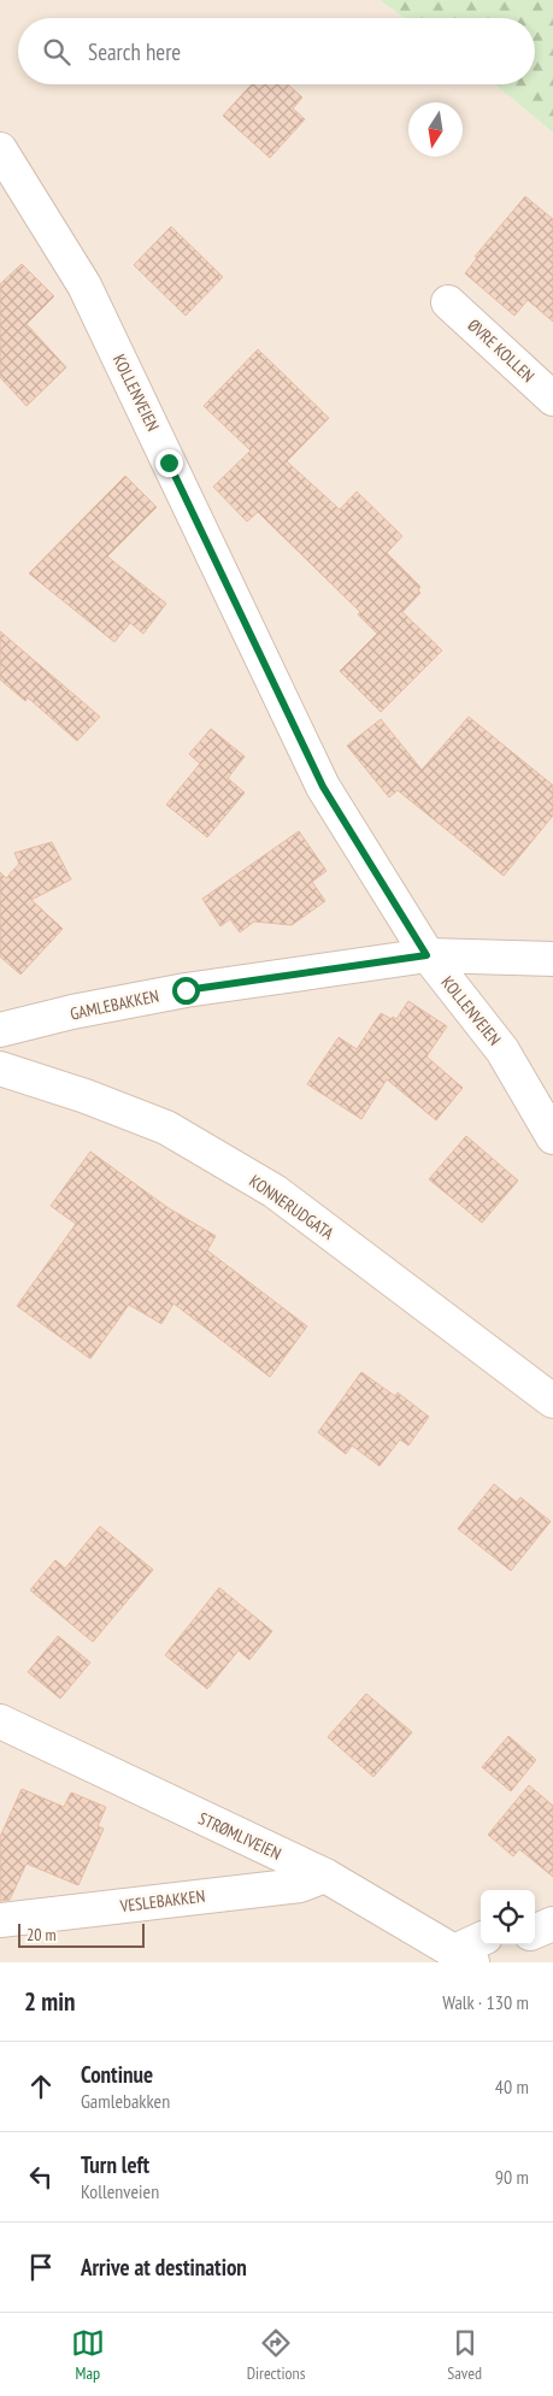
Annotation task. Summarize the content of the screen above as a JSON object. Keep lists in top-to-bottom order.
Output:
{
  "streets": {
    "street": [
      "ØVRE KOLLEN",
      "KOLLENVEIEN",
      "GAMLEBAKKEN",
      "KONNERUDGATA",
      "STRØMLIVEIEN",
      "VESLEBAKKEN"
    ]
  },
  "crossings": [
    ["KOLLENVEIEN", "GAMLEBAKKEN"],
    ["STRØMLIVEIEN", "VESLEBAKKEN"]
  ],
  "scale_bar": "20 m",
  "north": "bottom",
  "page": {
    "search": "Search here",
    "scale": "20 m",
    "heading": ["2 min", "Walk · 130 m"],
    "list": [
      ["Continue", "Gamlebakken", "40 m"],
      ["Turn left", "Kollenveien", "90 m"],
      "Arrive at destination"
    ],
    "nav": ["Map", "Directions", "Saved"]
  }
}
